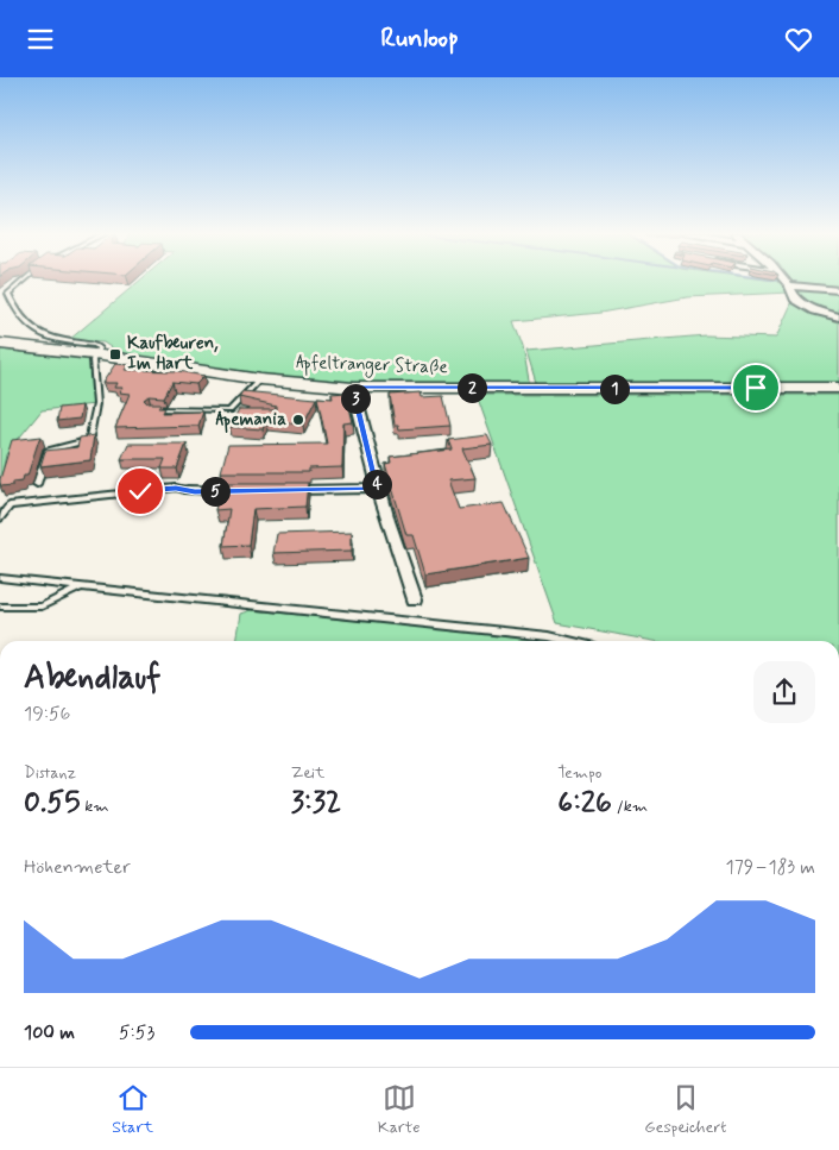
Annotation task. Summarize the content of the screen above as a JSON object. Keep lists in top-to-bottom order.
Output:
{
  "streets": {
    "street": ["Apfeltranger Straße"]
  },
  "places": {
    "transit": ["Kaufbeuren, Im Hart"],
    "other": ["Apemania"]
  },
  "page": {
    "header": "Runloop",
    "pins": [
      "2",
      "1",
      "3",
      "4",
      "5"
    ],
    "heading": ["Abendlauf", "19:56"],
    "stats": [
      ["Distanz", "0.55 km"],
      ["Zeit", "3:32"],
      ["Tempo", "6:26 /km"]
    ],
    "chart": ["Höhenmeter", "179–183 m"],
    "list": [
      {
        "name": "100 m",
        "note": "5:53"
      }
    ],
    "tabs": ["Start", "Karte", "Gespeichert"]
  }
}
